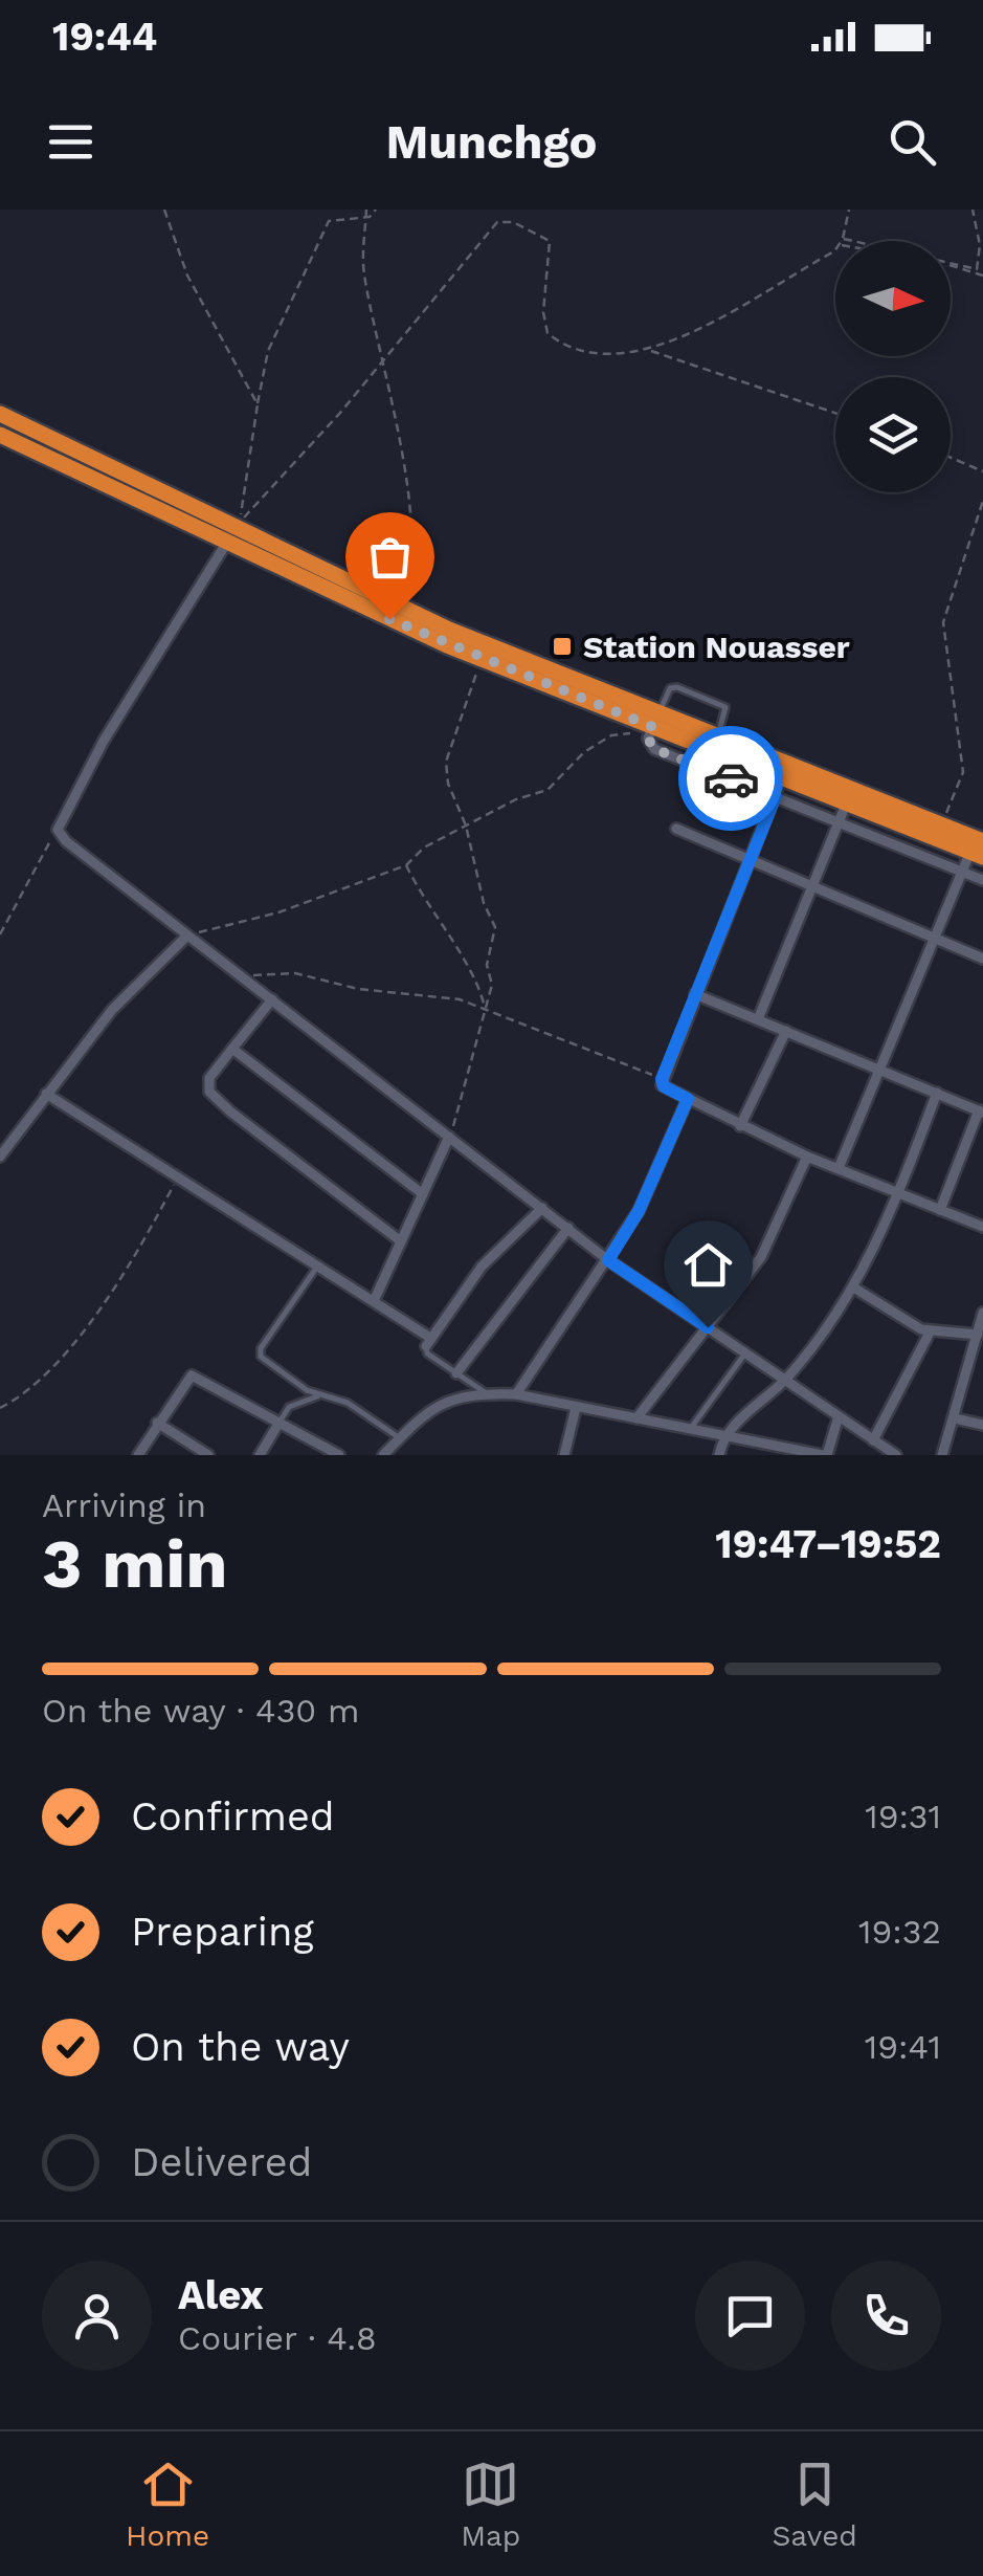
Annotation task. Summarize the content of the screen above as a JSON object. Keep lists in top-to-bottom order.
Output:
{
  "places": {
    "transit": ["Station Nouasser"]
  },
  "north": "right",
  "page": {
    "status": "19:44",
    "header": "Munchgo",
    "heading": ["3 min", "Arriving in", "19:47–19:52"],
    "panel": ["Alex", "Courier · 4.8"],
    "bar": "On the way · 430 m",
    "list": [
      ["Confirmed", "19:31"],
      ["Preparing", "19:32"],
      ["On the way", "19:41"],
      "Delivered"
    ],
    "tabs": ["Home", "Map", "Saved"]
  }
}
